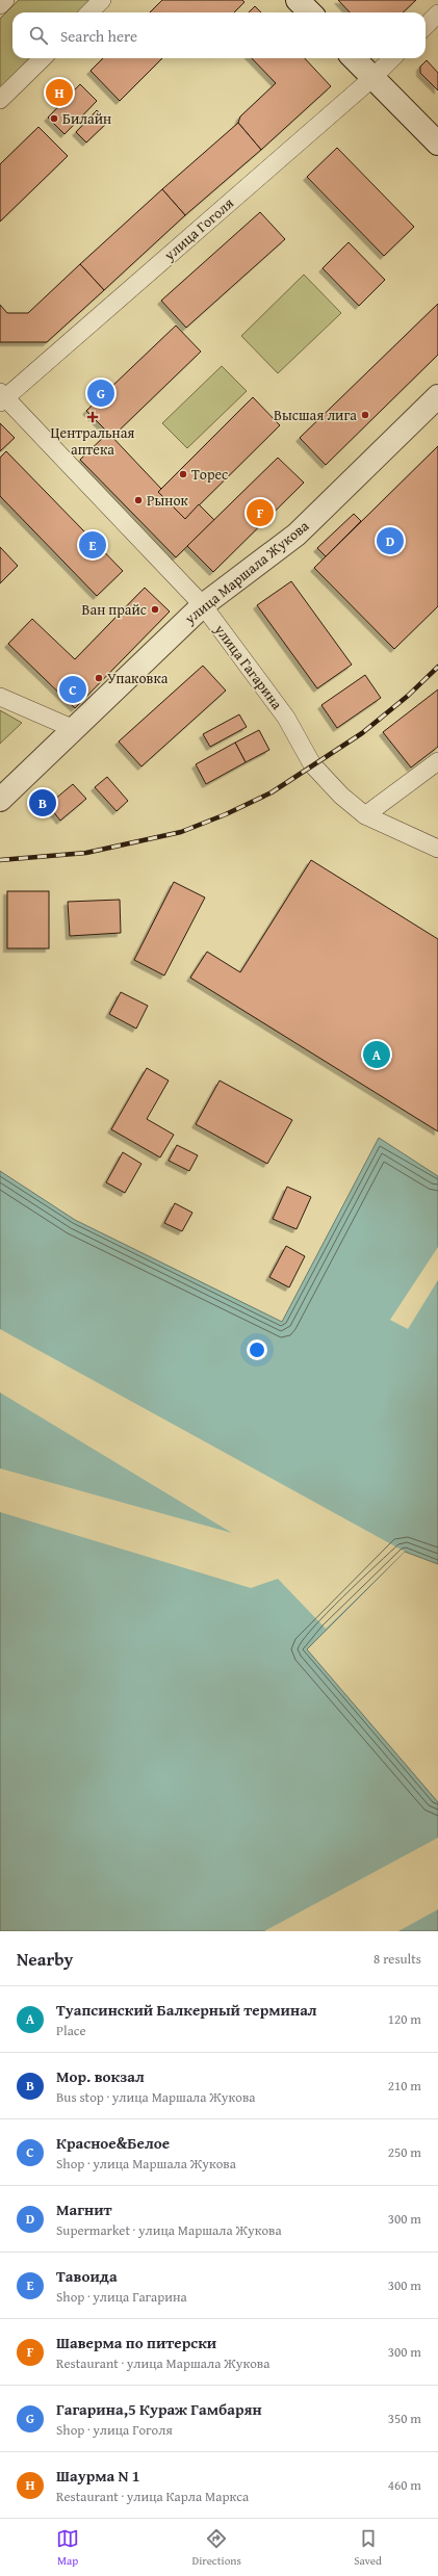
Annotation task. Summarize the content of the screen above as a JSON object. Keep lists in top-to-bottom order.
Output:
{
  "streets": {
    "street": ["улица Гоголя", "улица Маршала Жукова", "улица Гагарина"]
  },
  "crossings": [
    ["улица Гоголя", "улица Гагарина"],
    ["улица Маршала Жукова", "улица Гагарина"]
  ],
  "places": {
    "other": [
      "Билайн",
      "Высшая лига",
      "Торес",
      "Рынок",
      "Ван прайс",
      "Упаковка"
    ],
    "health": ["Центральная аптека"]
  },
  "page": {
    "search": "Search here",
    "pins": [
      "H",
      "G",
      "F",
      "D",
      "E",
      "C",
      "B",
      "A"
    ],
    "heading": ["Nearby", "8 results"],
    "list": [
      {
        "mark": "A",
        "name": "Туапсинский Балкерный терминал",
        "note": "Place",
        "value": "120 m"
      },
      {
        "mark": "B",
        "name": "Мор. вокзал",
        "note": "Bus stop · улица Маршала Жукова",
        "value": "210 m"
      },
      {
        "mark": "C",
        "name": "Красное&Белое",
        "note": "Shop · улица Маршала Жукова",
        "value": "250 m"
      },
      {
        "mark": "D",
        "name": "Магнит",
        "note": "Supermarket · улица Маршала Жукова",
        "value": "300 m"
      },
      {
        "mark": "E",
        "name": "Тавоида",
        "note": "Shop · улица Гагарина",
        "value": "300 m"
      },
      {
        "mark": "F",
        "name": "Шаверма по питерски",
        "note": "Restaurant · улица Маршала Жукова",
        "value": "300 m"
      },
      {
        "mark": "G",
        "name": "Гагарина,5 Кураж Гамбарян",
        "note": "Shop · улица Гоголя",
        "value": "350 m"
      },
      {
        "mark": "H",
        "name": "Шаурма N 1",
        "note": "Restaurant · улица Карла Маркса",
        "value": "460 m"
      }
    ],
    "nav": ["Map", "Directions", "Saved"]
  }
}
